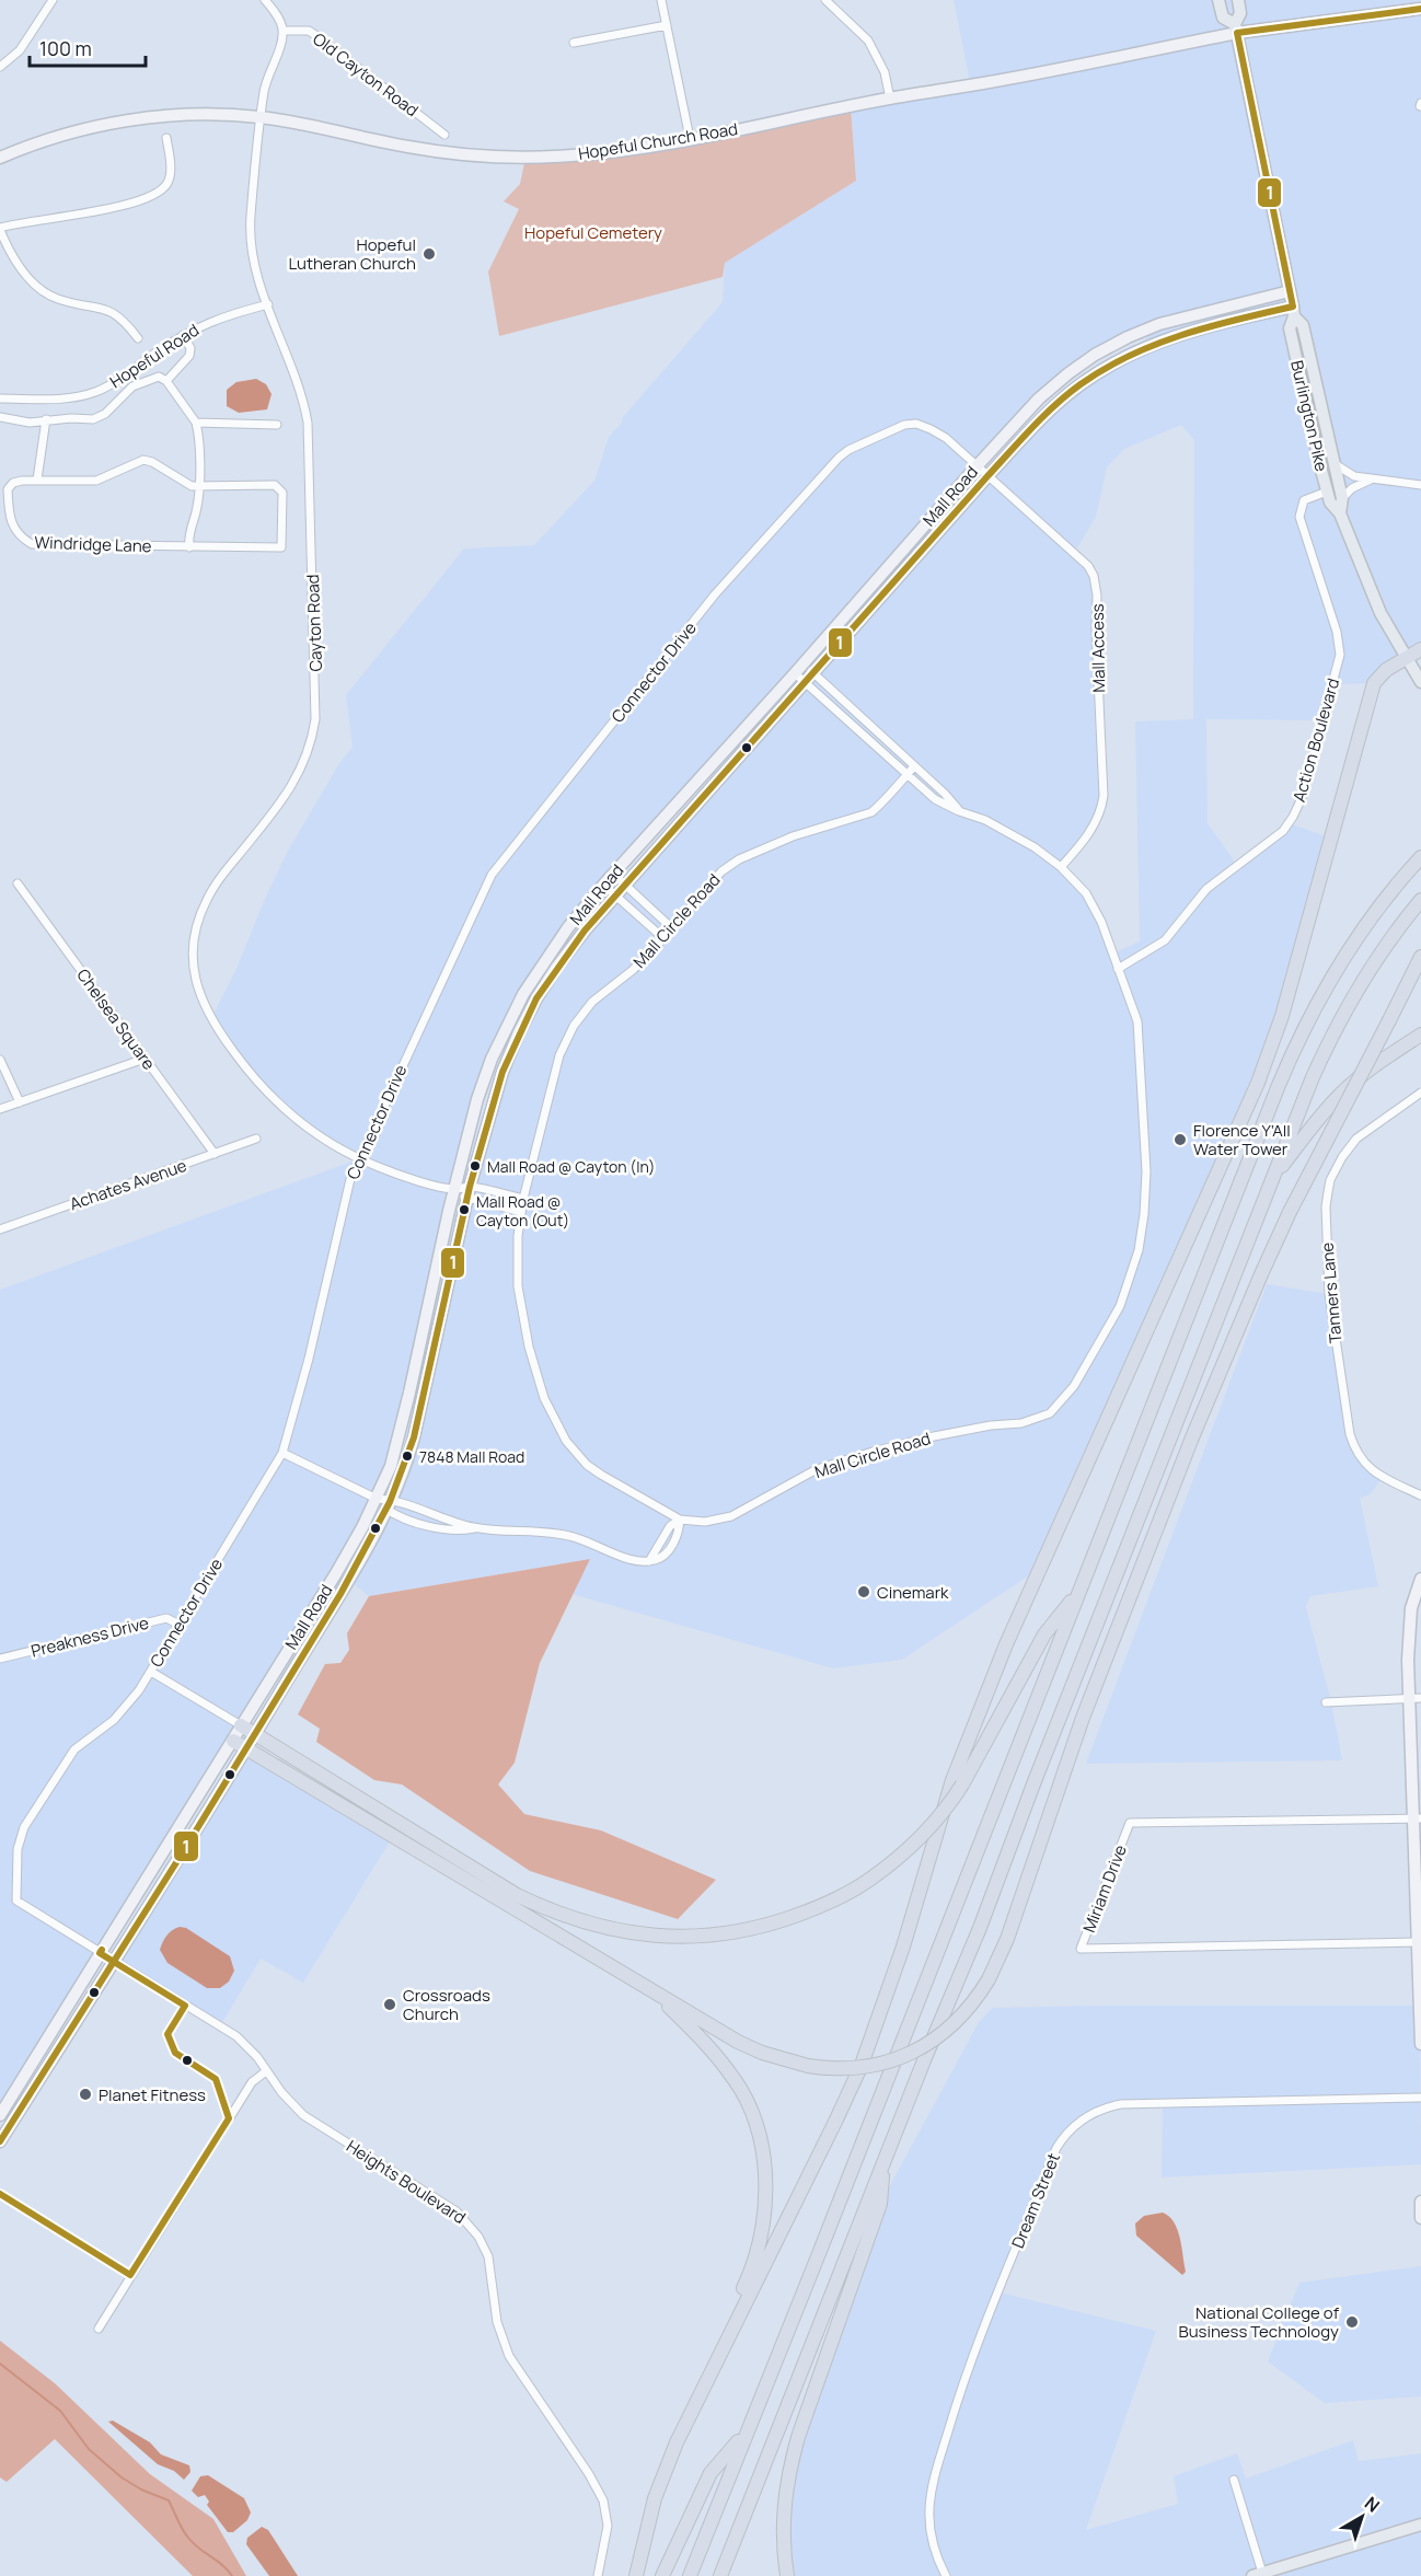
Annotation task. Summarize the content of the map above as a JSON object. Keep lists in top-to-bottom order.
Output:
{
  "streets": {
    "main road": ["Hopeful Church Road", "Burlington Pike", "Mall Road"],
    "street": [
      "Old Cayton Road",
      "Hopeful Road",
      "Windridge Lane",
      "Cayton Road",
      "Mall Access",
      "Connector Drive",
      "Action Boulevard",
      "Mall Circle Road",
      "Chelsea Square",
      "Achates Avenue",
      "Tanners Lane",
      "Preakness Drive",
      "Miriam Drive",
      "Heights Boulevard",
      "Dream Street"
    ]
  },
  "crossings": [
    ["Old Cayton Road", "Cayton Road"],
    ["Hopeful Church Road", "Burlington Pike"],
    ["Hopeful Church Road", "Cayton Road"],
    ["Hopeful Road", "Cayton Road"],
    ["Burlington Pike", "Mall Road"],
    ["Burlington Pike", "Action Boulevard"],
    ["Mall Road", "Cayton Road"],
    ["Mall Road", "Mall Access"],
    ["Mall Road", "Connector Drive"],
    ["Mall Road", "Heights Boulevard"],
    ["Cayton Road", "Connector Drive"],
    ["Mall Access", "Connector Drive"],
    ["Mall Access", "Mall Circle Road"],
    ["Connector Drive", "Preakness Drive"],
    ["Connector Drive", "Heights Boulevard"],
    ["Action Boulevard", "Mall Circle Road"],
    ["Chelsea Square", "Achates Avenue"]
  ],
  "parks": ["Hopeful Cemetery"],
  "places": [
    "Hopeful Lutheran Church",
    "Florence Y’All Water Tower",
    "Mall Road @ Cayton (In)",
    "Mall Road @ Cayton (Out)",
    "7848 Mall Road",
    "Cinemark",
    "Crossroads Church",
    "Planet Fitness",
    "National College of Business Technology"
  ],
  "lines": ["transit line 1"],
  "scale_bar": "100 m",
  "north": "top right"
}
